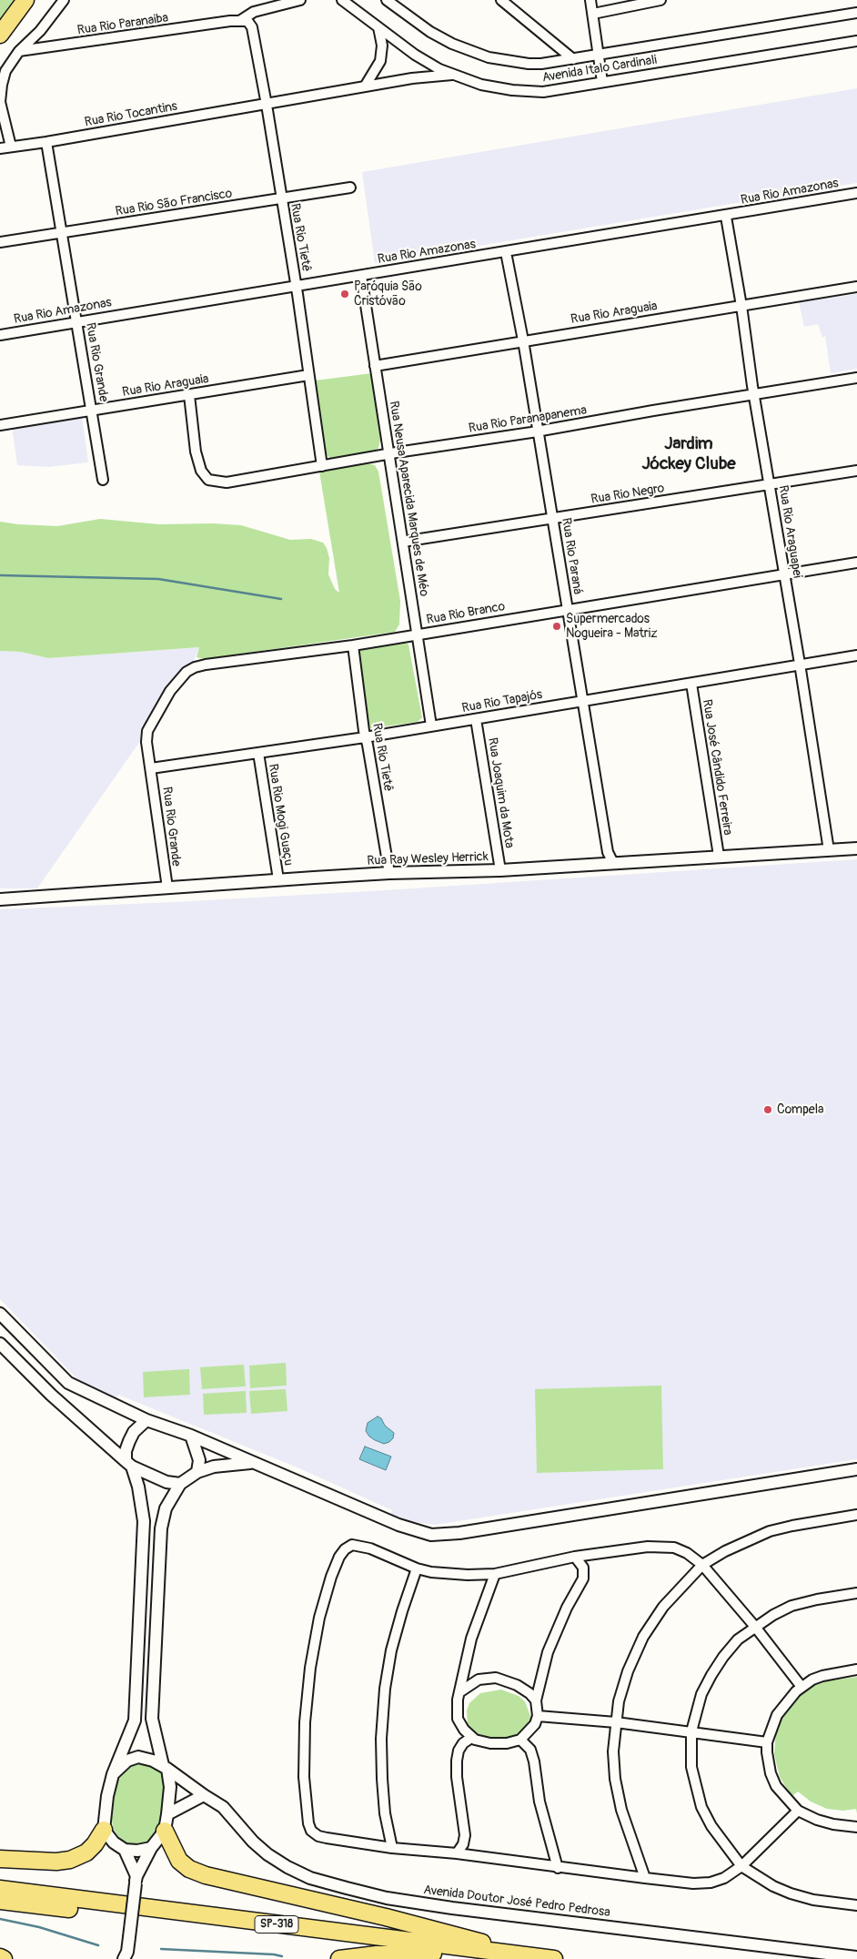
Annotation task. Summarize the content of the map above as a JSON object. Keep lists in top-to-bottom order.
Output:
{
  "streets": {
    "highway": ["SP-318"],
    "street": [
      "Rua Rio Paranaiba",
      "Avenida Italo Cardinali",
      "Rua Rio Tocantins",
      "Rua Rio Amazonas",
      "Rua Rio São Francisco",
      "Rua Rio Tietê",
      "Rua Rio Araguaia",
      "Rua Rio Grande",
      "Rua Rio Paranapanema",
      "Rua Rio Negro",
      "Rua Neusa Aparecida Marques de Méo",
      "Rua Rio Araguapei",
      "Rua Rio Paraná",
      "Rua Rio Branco",
      "Rua Rio Tapajós",
      "Rua José Cândido Ferreira",
      "Rua Joaquim da Mota",
      "Rua Rio Mogi Guaçu",
      "Rua Ray Wesley Herrick",
      "Avenida Doutor José Pedro Pedrosa"
    ]
  },
  "crossings": [
    ["Rua Rio Paranaiba", "Rua Rio Tietê"],
    ["Avenida Italo Cardinali", "Rua Rio Tocantins"],
    ["Rua Rio Tocantins", "Rua Rio Tietê"],
    ["Rua Rio Tocantins", "Rua Rio Grande"],
    ["Rua Rio Amazonas", "Rua Rio Tietê"],
    ["Rua Rio Amazonas", "Rua Rio Grande"],
    ["Rua Rio Amazonas", "Rua Neusa Aparecida Marques de Méo"],
    ["Rua Rio Amazonas", "Rua Rio Araguapei"],
    ["Rua Rio Amazonas", "Rua Rio Paraná"],
    ["Rua Rio São Francisco", "Rua Rio Tietê"],
    ["Rua Rio São Francisco", "Rua Rio Grande"],
    ["Rua Rio Tietê", "Rua Rio Araguaia"],
    ["Rua Rio Tietê", "Rua Rio Paranapanema"],
    ["Rua Rio Tietê", "Rua Rio Branco"],
    ["Rua Rio Tietê", "Rua Rio Tapajós"],
    ["Rua Rio Tietê", "Rua Ray Wesley Herrick"],
    ["Rua Rio Araguaia", "Rua Rio Grande"],
    ["Rua Rio Araguaia", "Rua Rio Paranapanema"],
    ["Rua Rio Araguaia", "Rua Neusa Aparecida Marques de Méo"],
    ["Rua Rio Araguaia", "Rua Rio Araguapei"],
    ["Rua Rio Araguaia", "Rua Rio Paraná"],
    ["Rua Rio Grande", "Rua Rio Branco"],
    ["Rua Rio Grande", "Rua Rio Tapajós"],
    ["Rua Rio Grande", "Rua Ray Wesley Herrick"],
    ["Rua Rio Paranapanema", "Rua Neusa Aparecida Marques de Méo"],
    ["Rua Rio Paranapanema", "Rua Rio Araguapei"],
    ["Rua Rio Paranapanema", "Rua Rio Paraná"],
    ["Rua Rio Negro", "Rua Neusa Aparecida Marques de Méo"],
    ["Rua Rio Negro", "Rua Rio Araguapei"],
    ["Rua Rio Negro", "Rua Rio Paraná"],
    ["Rua Neusa Aparecida Marques de Méo", "Rua Rio Branco"],
    ["Rua Neusa Aparecida Marques de Méo", "Rua Rio Tapajós"],
    ["Rua Rio Araguapei", "Rua Rio Branco"],
    ["Rua Rio Araguapei", "Rua Rio Tapajós"],
    ["Rua Rio Araguapei", "Rua Ray Wesley Herrick"],
    ["Rua Rio Paraná", "Rua Rio Branco"],
    ["Rua Rio Paraná", "Rua Rio Tapajós"],
    ["Rua Rio Paraná", "Rua Ray Wesley Herrick"],
    ["Rua Rio Branco", "Rua Rio Tapajós"],
    ["Rua Rio Tapajós", "Rua José Cândido Ferreira"],
    ["Rua Rio Tapajós", "Rua Joaquim da Mota"],
    ["Rua Rio Tapajós", "Rua Rio Mogi Guaçu"],
    ["Rua José Cândido Ferreira", "Rua Ray Wesley Herrick"],
    ["Rua Joaquim da Mota", "Rua Ray Wesley Herrick"],
    ["Rua Rio Mogi Guaçu", "Rua Ray Wesley Herrick"]
  ],
  "districts": ["Jardim Jóckey Clube"],
  "places": ["Paróquia São Cristóvão", "Supermercados Nogueira - Matriz", "Compela"]
}
